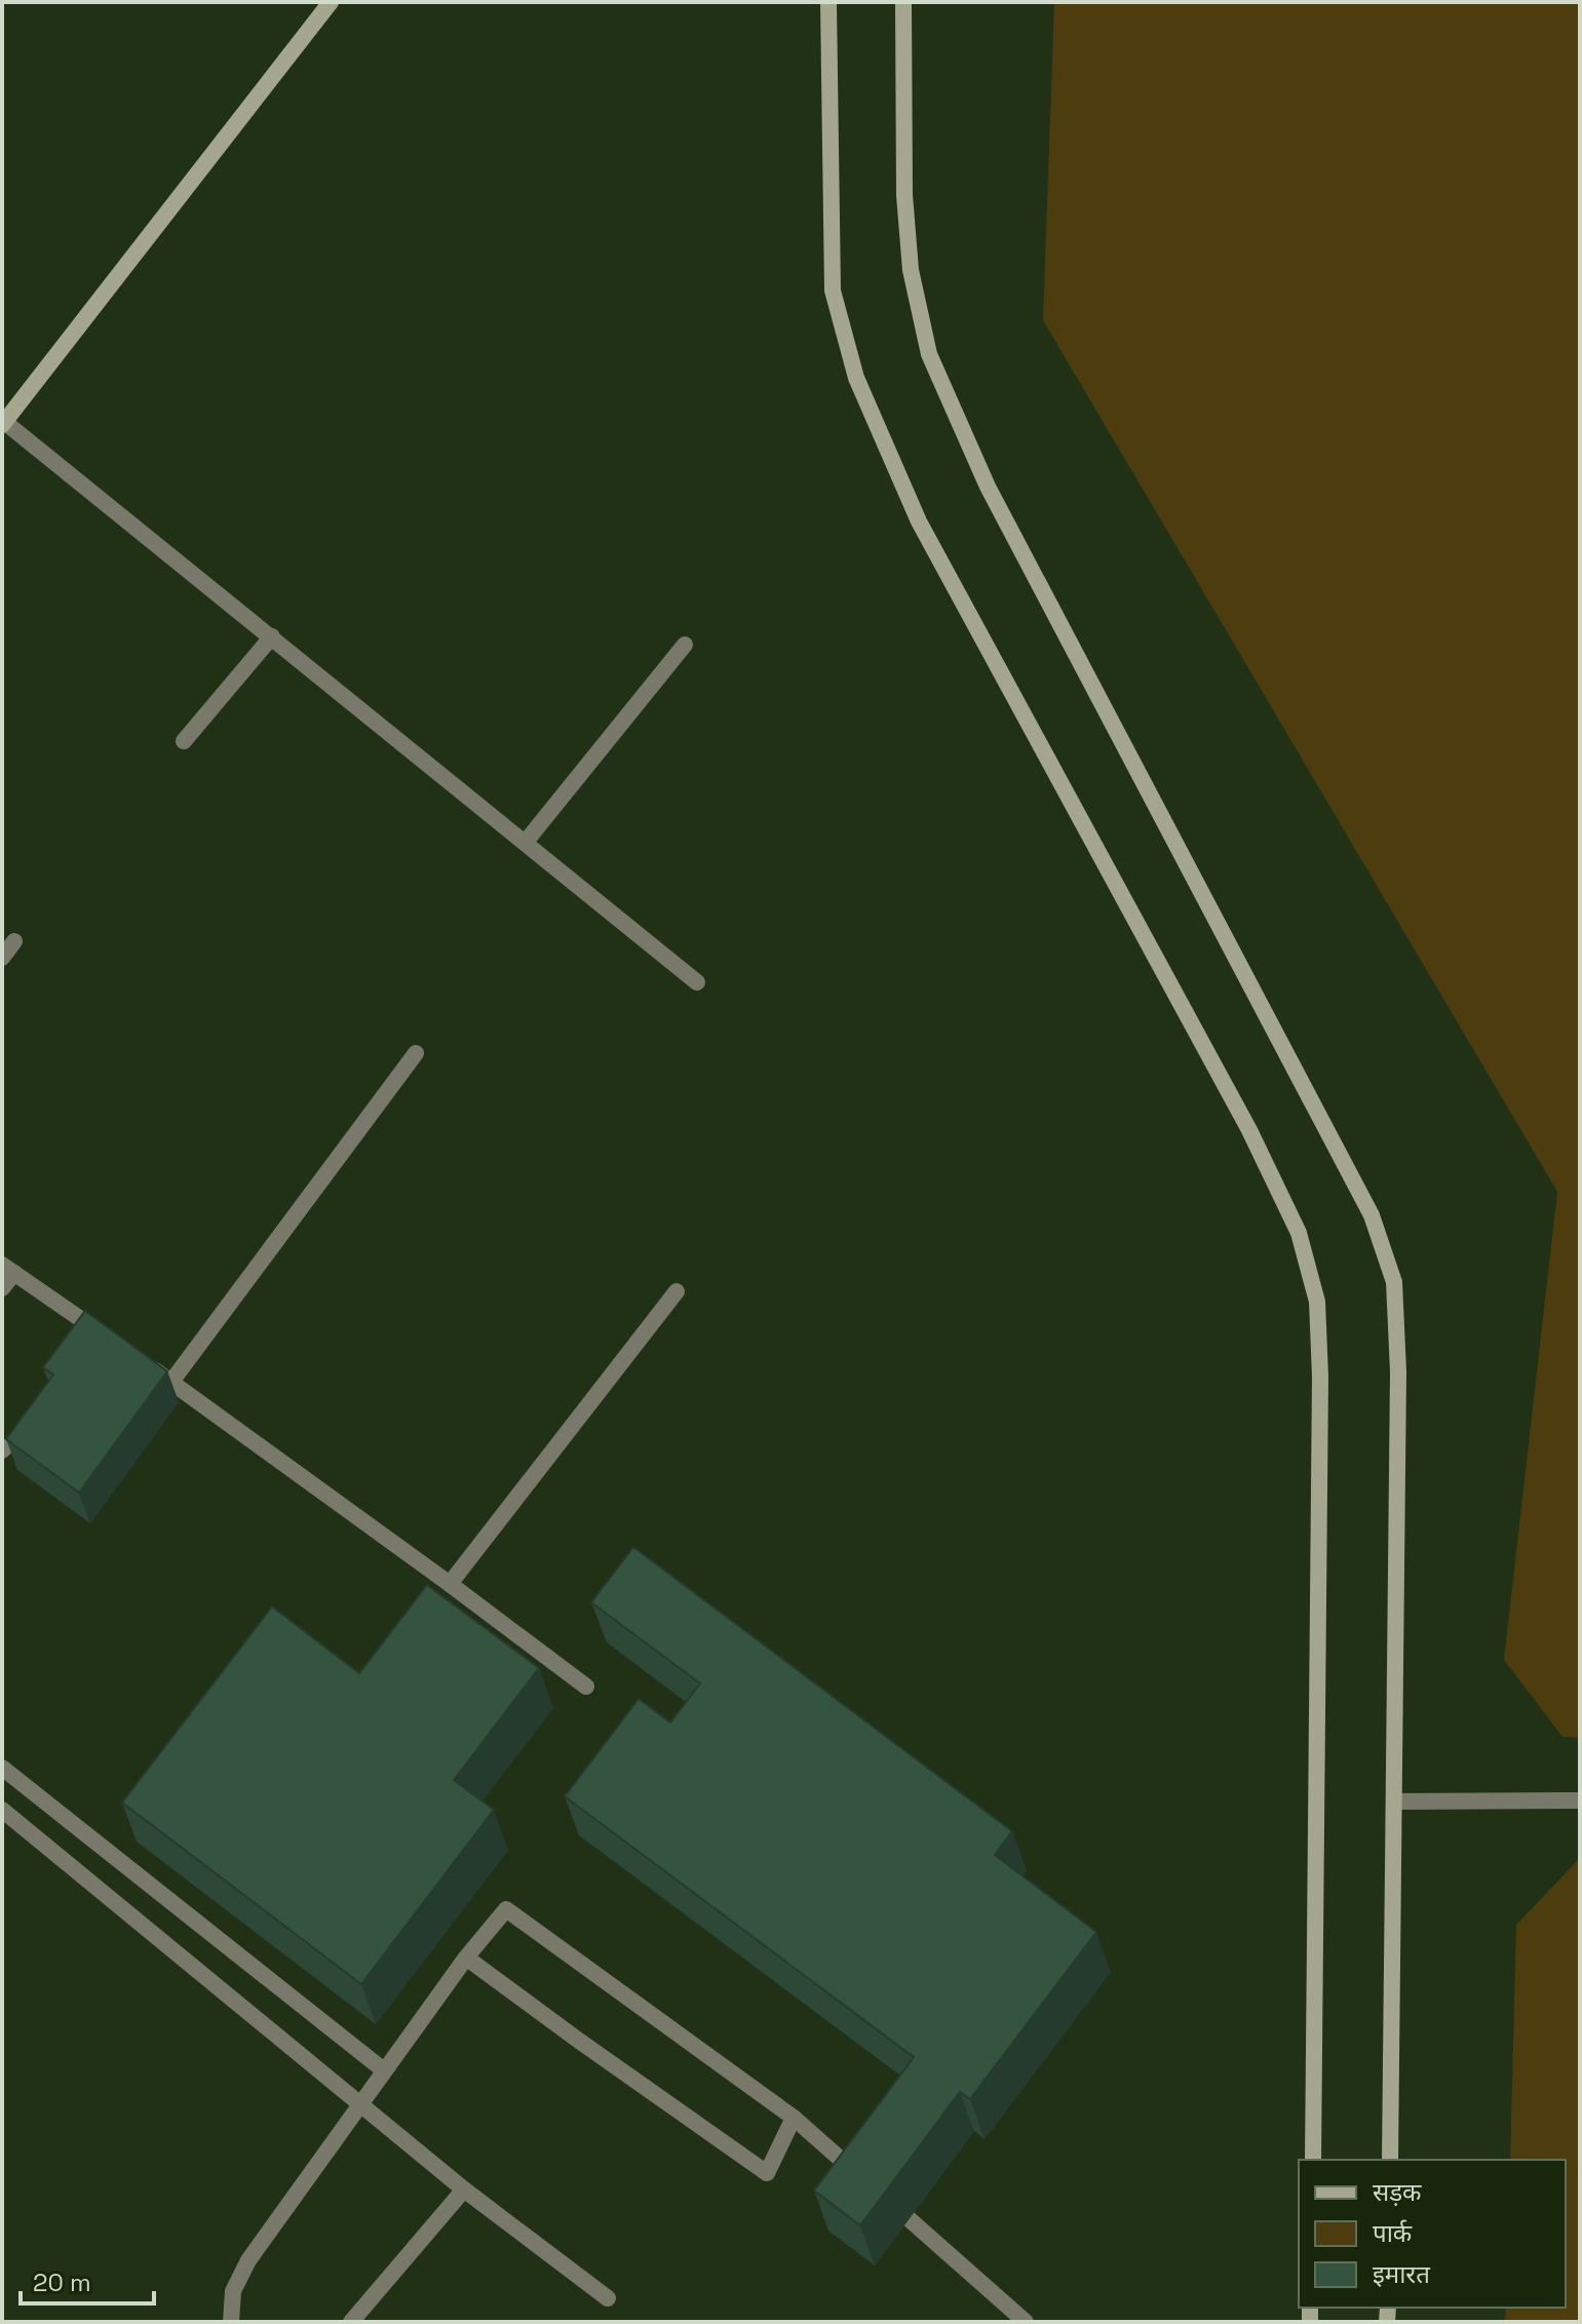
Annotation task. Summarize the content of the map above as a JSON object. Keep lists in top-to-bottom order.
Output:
{
  "legend": ["सड़क", "पार्क", "इमारत"],
  "scale_bar": "20 m"
}
